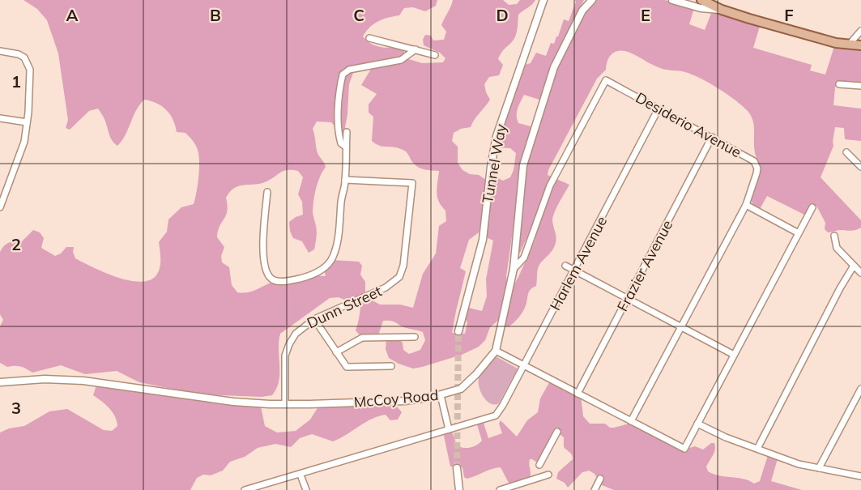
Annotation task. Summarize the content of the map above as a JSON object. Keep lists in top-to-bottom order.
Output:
{
  "streets": {
    "street": [
      "Desiderio Avenue",
      "Tunnel Way",
      "Harlem Avenue",
      "Frazier Avenue",
      "Dunn Street",
      "McCoy Road"
    ]
  },
  "crossings": [
    ["Desiderio Avenue", "Harlem Avenue"],
    ["Desiderio Avenue", "Frazier Avenue"],
    ["Desiderio Avenue", "McCoy Road"],
    ["Dunn Street", "McCoy Road"]
  ],
  "grid": {
    "columns": [
      "A",
      "B",
      "C",
      "D",
      "E",
      "F"
    ],
    "rows": ["1", "2", "3"]
  }
}
